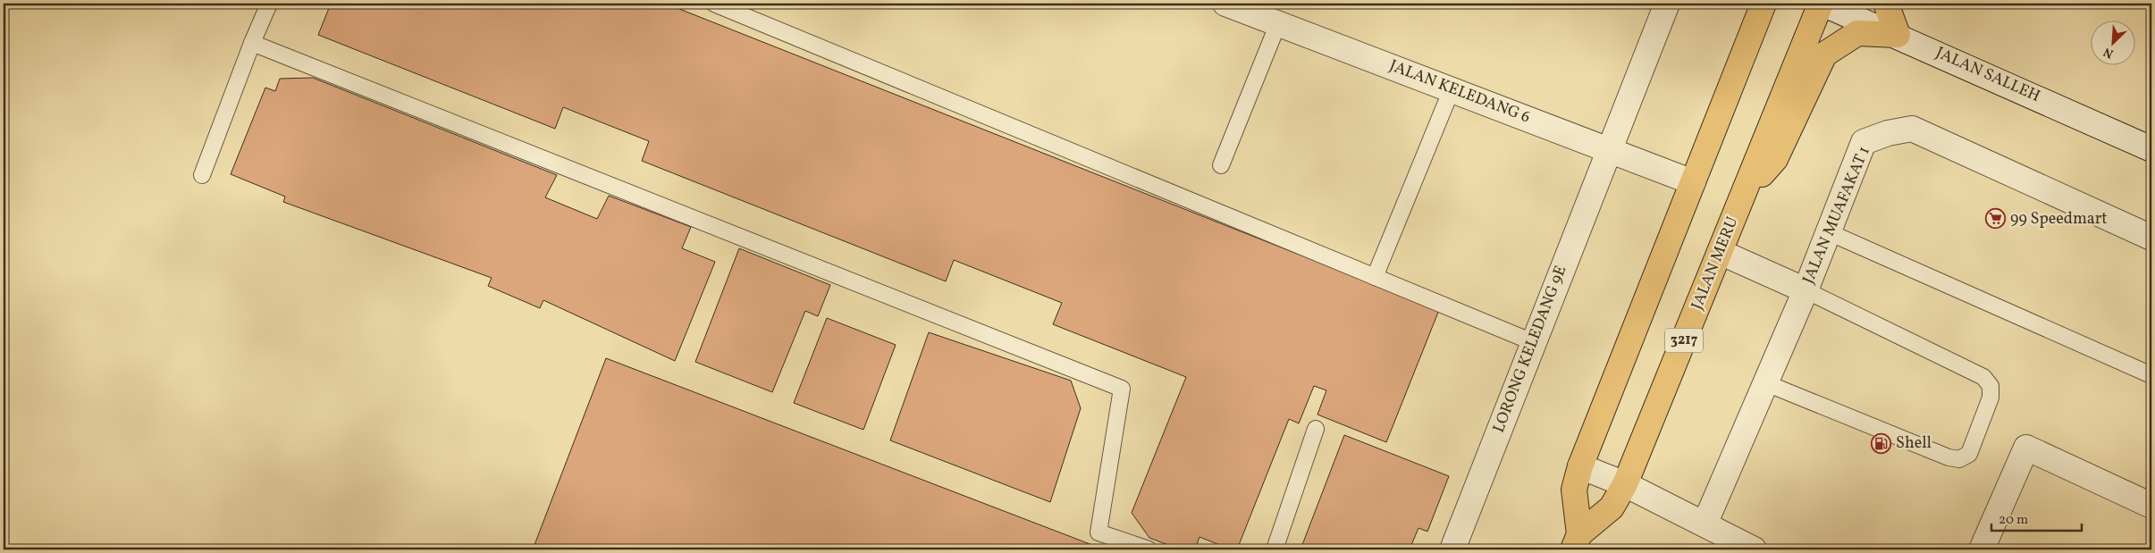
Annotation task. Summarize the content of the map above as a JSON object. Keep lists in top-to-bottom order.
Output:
{
  "streets": {
    "main road": ["JALAN MERU", "3217"],
    "street": [
      "JALAN SALLEH",
      "JALAN KELEDANG 6",
      "JALAN MUAFAKAT 1",
      "LORONG KELEDANG 9E"
    ]
  },
  "crossings": [
    ["JALAN SALLEH", "JALAN MERU"],
    ["JALAN KELEDANG 6", "JALAN MERU"],
    ["JALAN KELEDANG 6", "LORONG KELEDANG 9E"]
  ],
  "places": {
    "supermarket": ["99 Speedmart"],
    "fuel station": ["Shell"]
  },
  "scale_bar": "20 m",
  "north": "bottom left"
}
